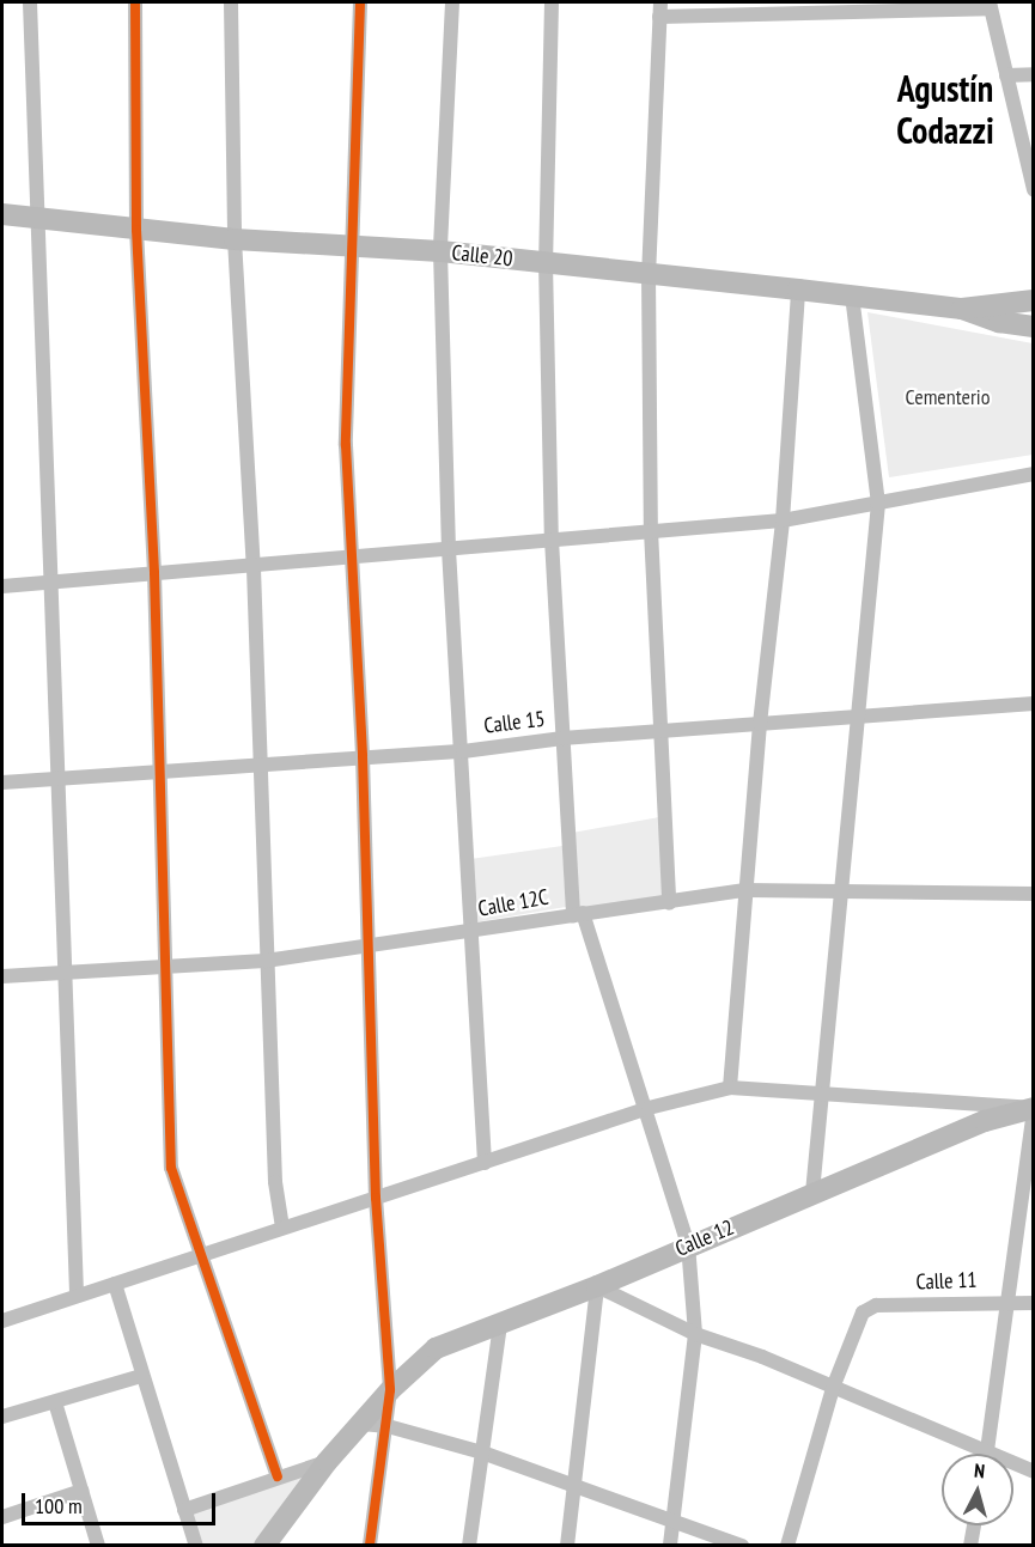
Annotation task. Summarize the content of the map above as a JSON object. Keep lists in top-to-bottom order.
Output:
{
  "streets": {
    "street": [
      "Calle 20",
      "Calle 15",
      "Calle 12C",
      "Calle 12",
      "Calle 11"
    ]
  },
  "districts": ["Agustín Codazzi"],
  "parks": ["Cementerio"],
  "scale_bar": "100 m",
  "north": "top"
}
